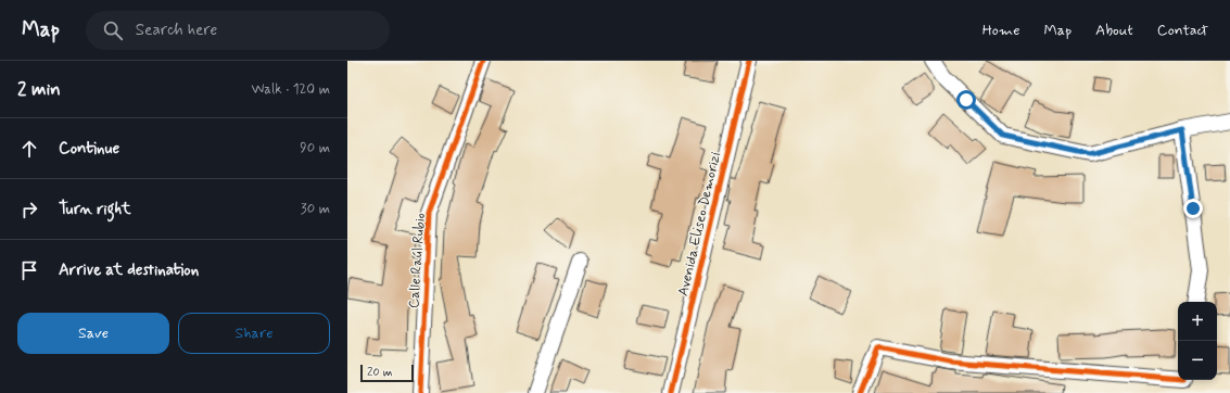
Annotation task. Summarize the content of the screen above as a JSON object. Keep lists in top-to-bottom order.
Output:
{
  "streets": {
    "street": ["Avenida Eliseo Demorizi", "Calle Raúl Rubio"]
  },
  "scale_bar": "20 m",
  "page": {
    "header": "Map",
    "search": "Search here",
    "nav": [
      "Home",
      "Map",
      "About",
      "Contact"
    ],
    "heading": ["2 min", "Walk · 120 m"],
    "list": [
      ["Continue", "90 m"],
      ["Turn right", "30 m"],
      "Arrive at destination"
    ],
    "buttons": ["Save", "Share"],
    "map_buttons": ["+", "−"],
    "scale": "20 m"
  }
}
